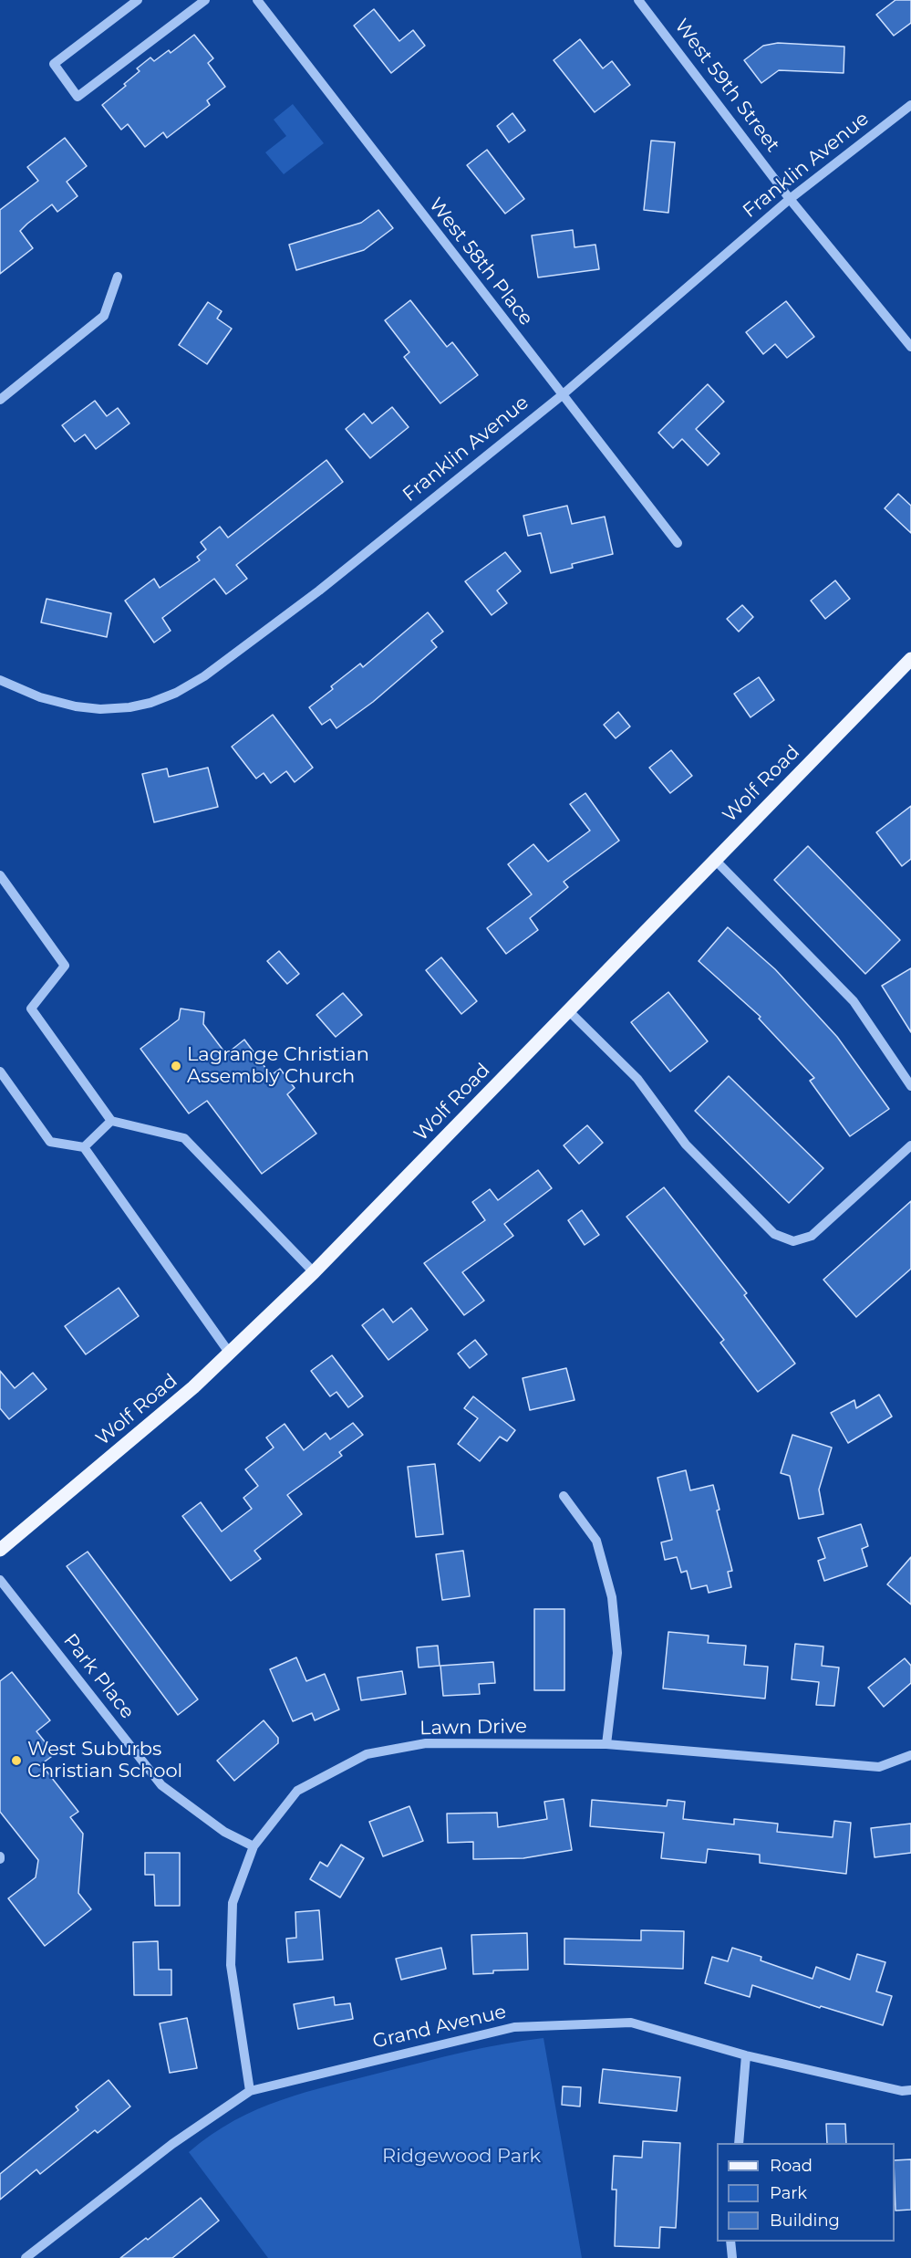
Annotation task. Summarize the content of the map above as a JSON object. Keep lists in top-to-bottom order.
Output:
{
  "streets": {
    "main road": ["Wolf Road"],
    "street": [
      "West 59th Street",
      "Franklin Avenue",
      "West 58th Place",
      "Park Place",
      "Lawn Drive",
      "Grand Avenue"
    ]
  },
  "crossings": [
    ["West 59th Street", "Franklin Avenue"],
    ["Franklin Avenue", "West 58th Place"],
    ["Park Place", "Lawn Drive"],
    ["Lawn Drive", "Grand Avenue"]
  ],
  "parks": ["Ridgewood Park"],
  "places": ["Lagrange Christian Assembly Church", "West Suburbs Christian School"],
  "legend": ["Road", "Park", "Building"]
}
